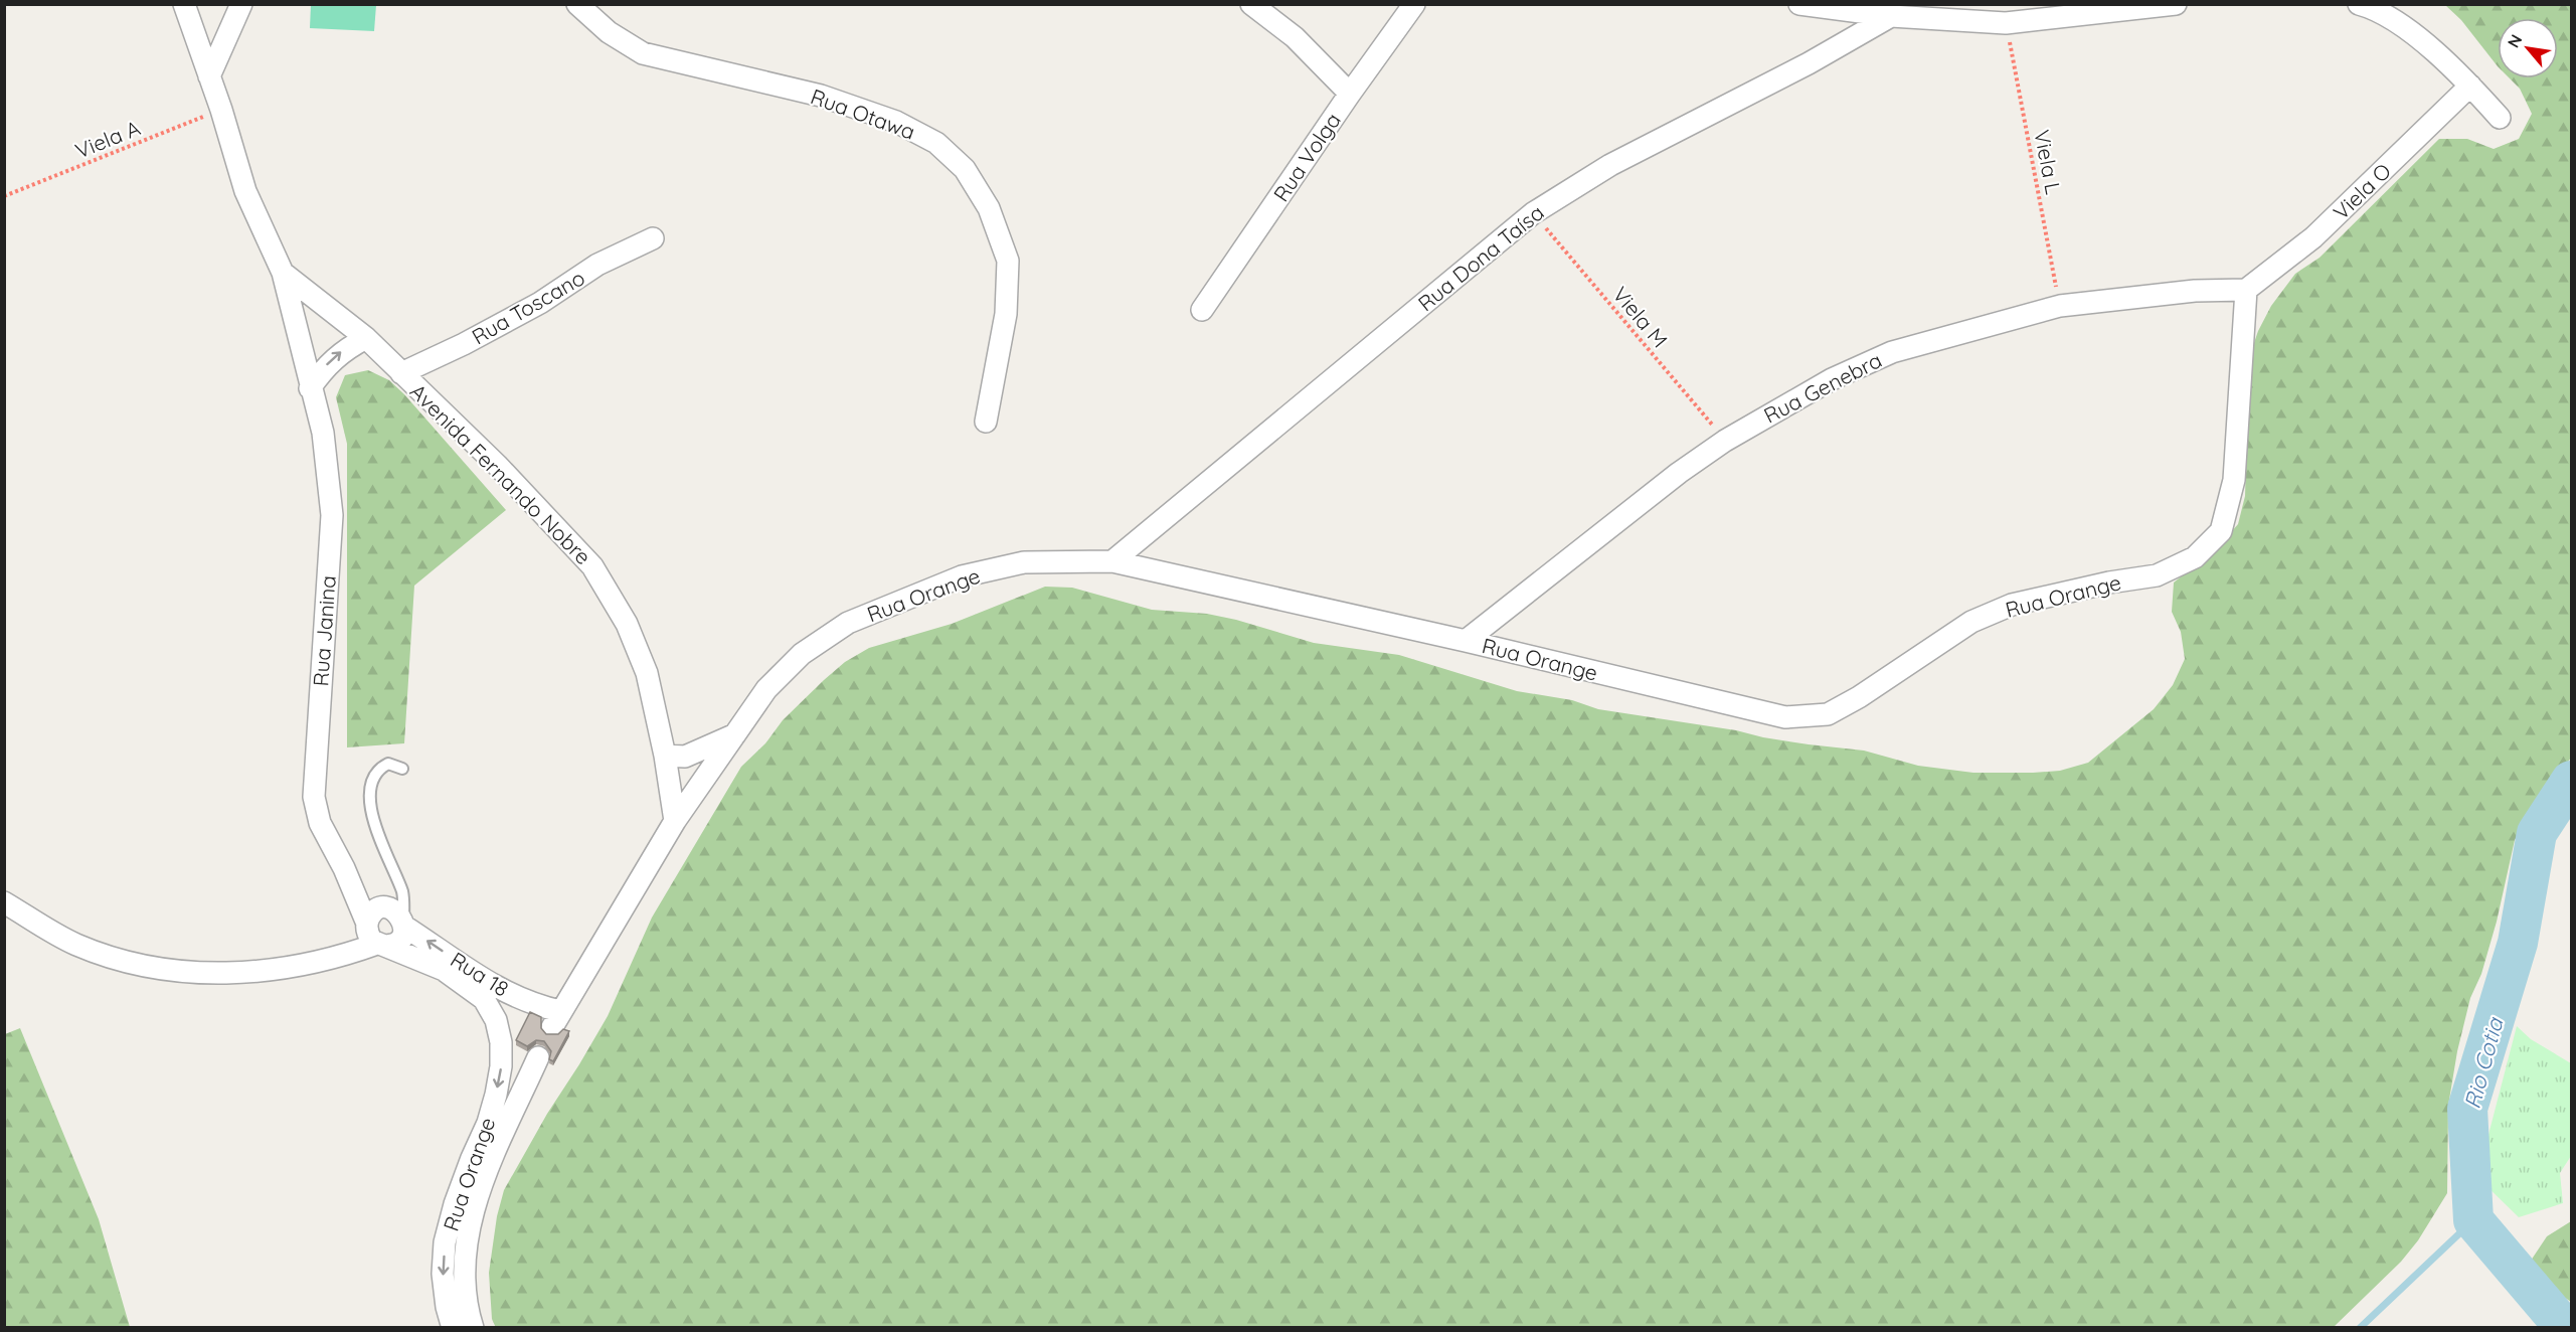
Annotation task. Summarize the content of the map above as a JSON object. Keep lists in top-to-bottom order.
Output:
{
  "streets": {
    "street": [
      "Rua Otawa",
      "Rua Volga",
      "Viela O",
      "Rua Dona Taísa",
      "Rua Toscano",
      "Rua Genebra",
      "Avenida Fernando Nobre",
      "Rua Orange",
      "Rua Janina",
      "Rua 18"
    ],
    "path": ["Viela A", "Viela L", "Viela M"]
  },
  "crossings": [
    ["Viela A", "Avenida Fernando Nobre"],
    ["Viela L", "Rua Genebra"],
    ["Viela O", "Rua Genebra"],
    ["Viela O", "Rua Orange"],
    ["Rua Dona Taísa", "Viela M"],
    ["Rua Dona Taísa", "Rua Orange"],
    ["Rua Toscano", "Avenida Fernando Nobre"],
    ["Viela M", "Rua Genebra"],
    ["Rua Genebra", "Rua Orange"],
    ["Avenida Fernando Nobre", "Rua Orange"],
    ["Avenida Fernando Nobre", "Rua Janina"],
    ["Avenida Fernando Nobre", "Rua 18"],
    ["Rua Orange", "Rua 18"],
    ["Rua Janina", "Rua 18"]
  ],
  "water": ["Rio Cotia"],
  "north": "top left"
}
